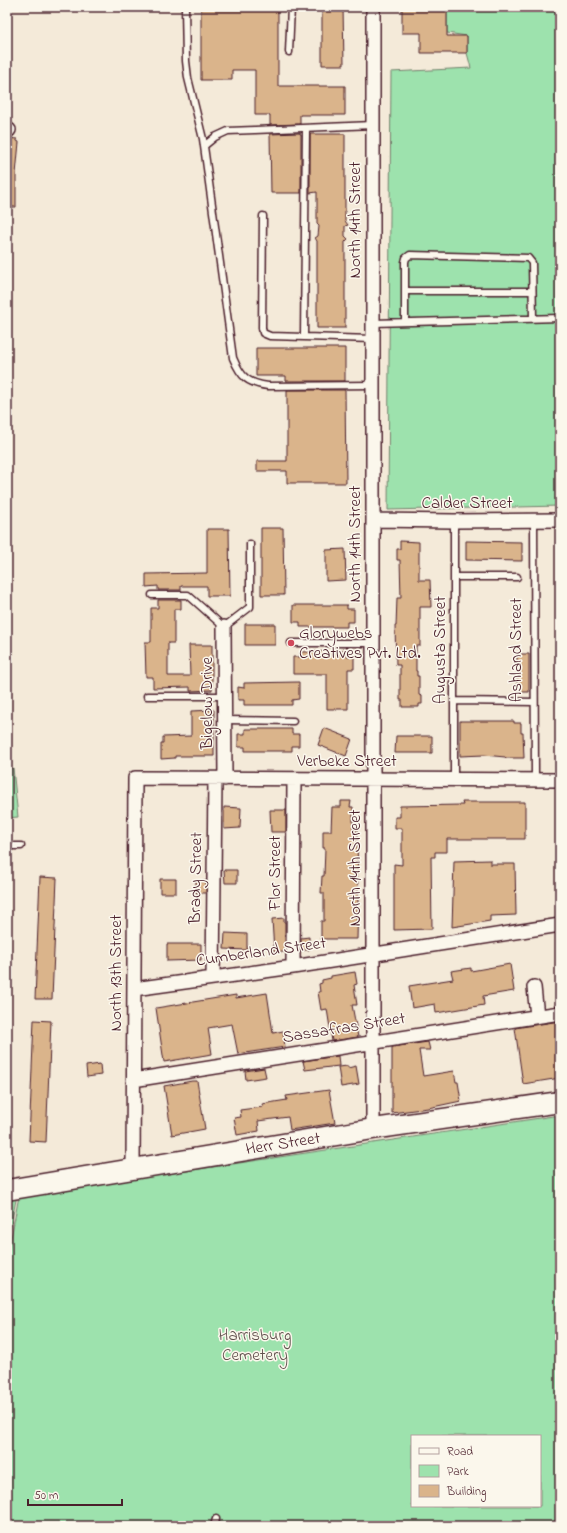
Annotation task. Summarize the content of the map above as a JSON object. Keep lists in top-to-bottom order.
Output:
{
  "streets": {
    "main road": ["Herr Street"],
    "street": [
      "North 14th Street",
      "Calder Street",
      "Bigelow Drive",
      "Verbeke Street",
      "Flor Street",
      "Brady Street",
      "Cumberland Street",
      "North 13th Street",
      "Sassafras Street"
    ],
    "lane": ["Augusta Street", "Ashland Street"]
  },
  "crossings": [
    ["North 14th Street", "Calder Street"],
    ["North 14th Street", "Verbeke Street"],
    ["North 14th Street", "Cumberland Street"],
    ["North 14th Street", "Sassafras Street"],
    ["North 14th Street", "Herr Street"],
    ["Calder Street", "Augusta Street"],
    ["Calder Street", "Ashland Street"],
    ["Augusta Street", "Verbeke Street"],
    ["Ashland Street", "Verbeke Street"],
    ["Bigelow Drive", "Verbeke Street"],
    ["Bigelow Drive", "Brady Street"],
    ["Verbeke Street", "Flor Street"],
    ["Verbeke Street", "Brady Street"],
    ["Verbeke Street", "North 13th Street"],
    ["Flor Street", "Cumberland Street"],
    ["Brady Street", "Cumberland Street"],
    ["Cumberland Street", "North 13th Street"],
    ["North 13th Street", "Sassafras Street"],
    ["North 13th Street", "Herr Street"]
  ],
  "parks": ["Harrisburg Cemetery"],
  "places": ["Glorywebs Creatives Pvt. Ltd."],
  "legend": ["Road", "Park", "Building"],
  "scale_bar": "50 m"
}
